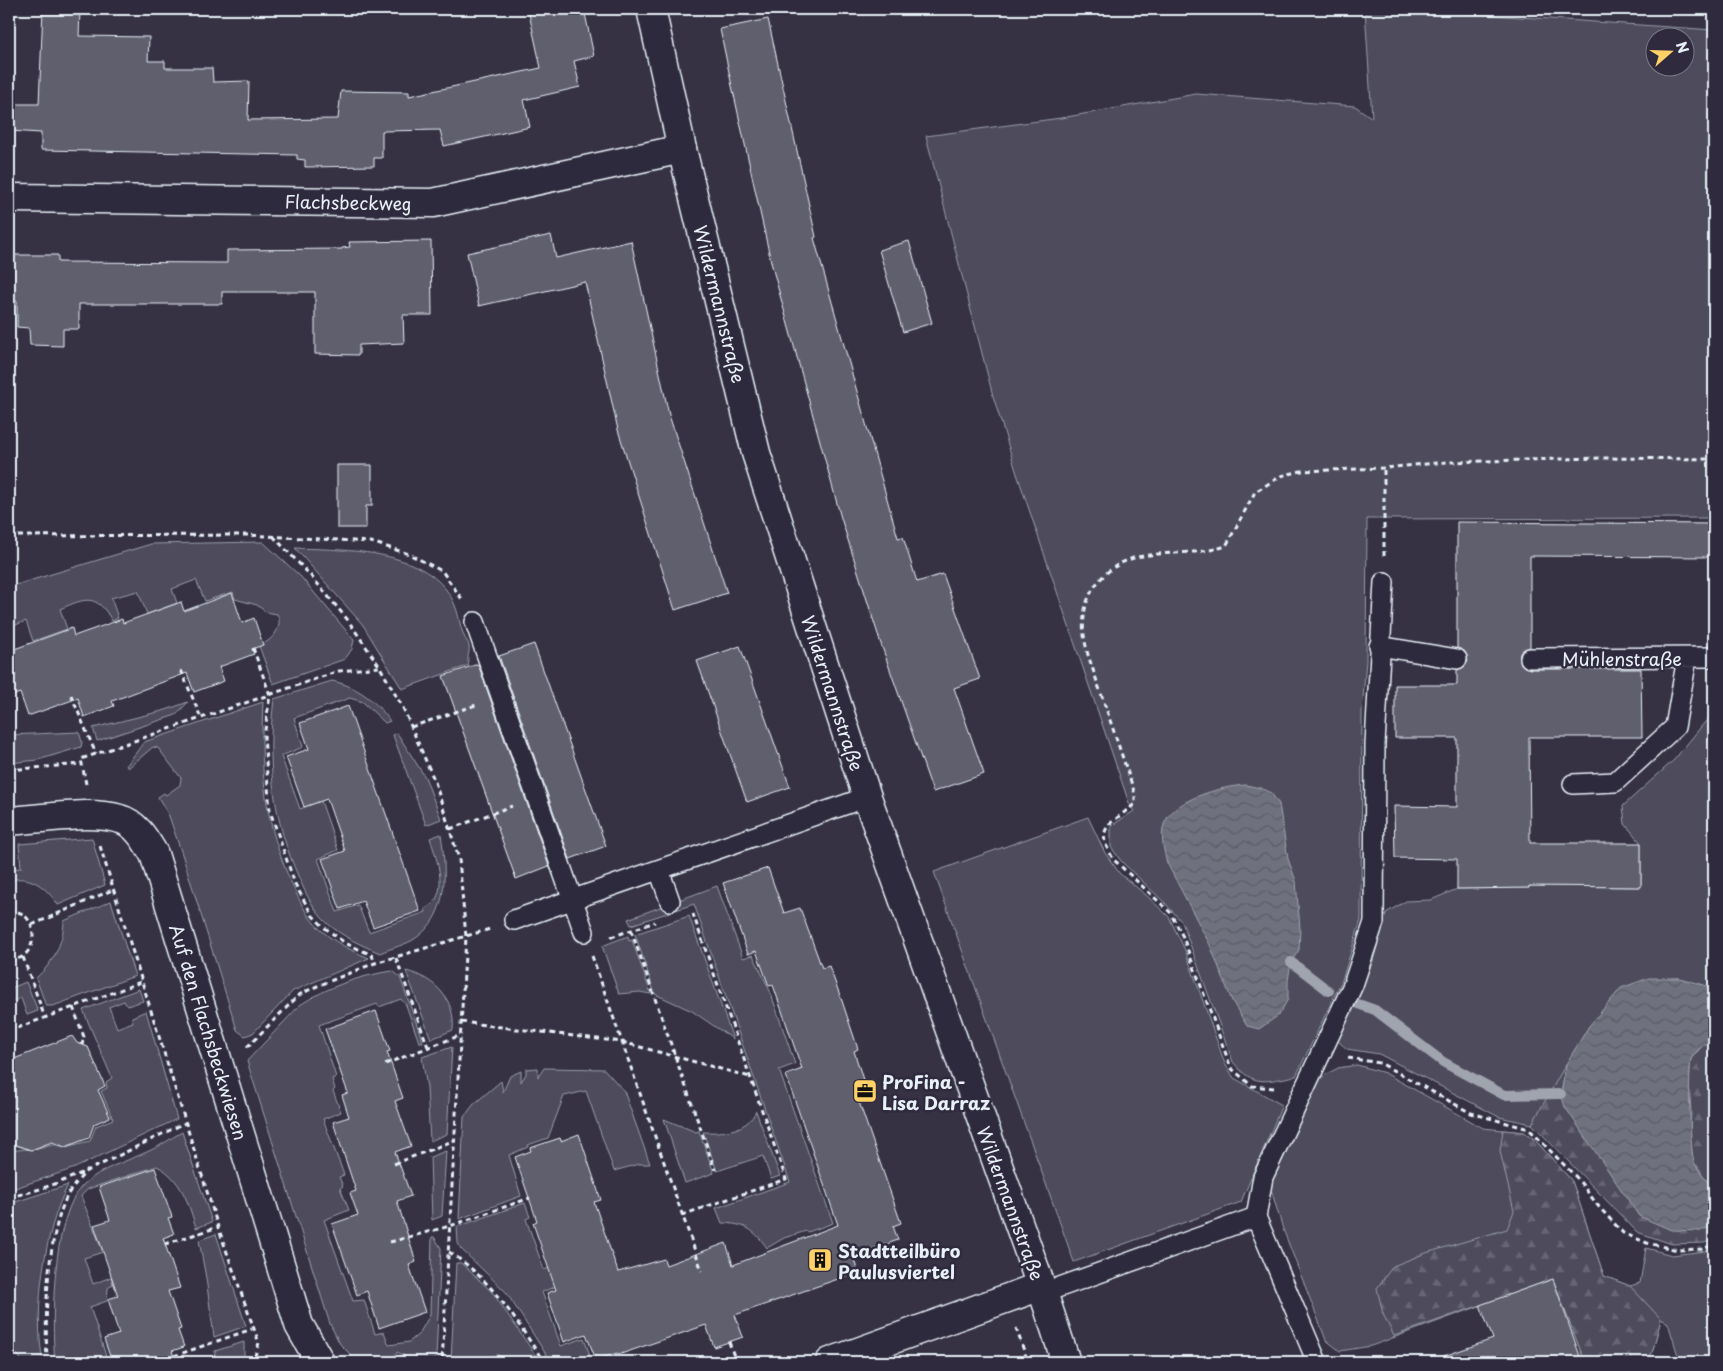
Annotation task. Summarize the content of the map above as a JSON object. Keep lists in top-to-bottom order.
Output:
{
  "streets": {
    "street": ["Flachsbeckweg", "Wildermannstraße", "Auf den Flachsbeckwiesen"],
    "lane": ["Mühlenstraße"]
  },
  "crossings": [
    ["Flachsbeckweg", "Wildermannstraße"]
  ],
  "places": {
    "office": ["ProFina - Lisa Darraz"],
    "building": ["Stadtteilbüro Paulusviertel"]
  },
  "north": "right"
}
